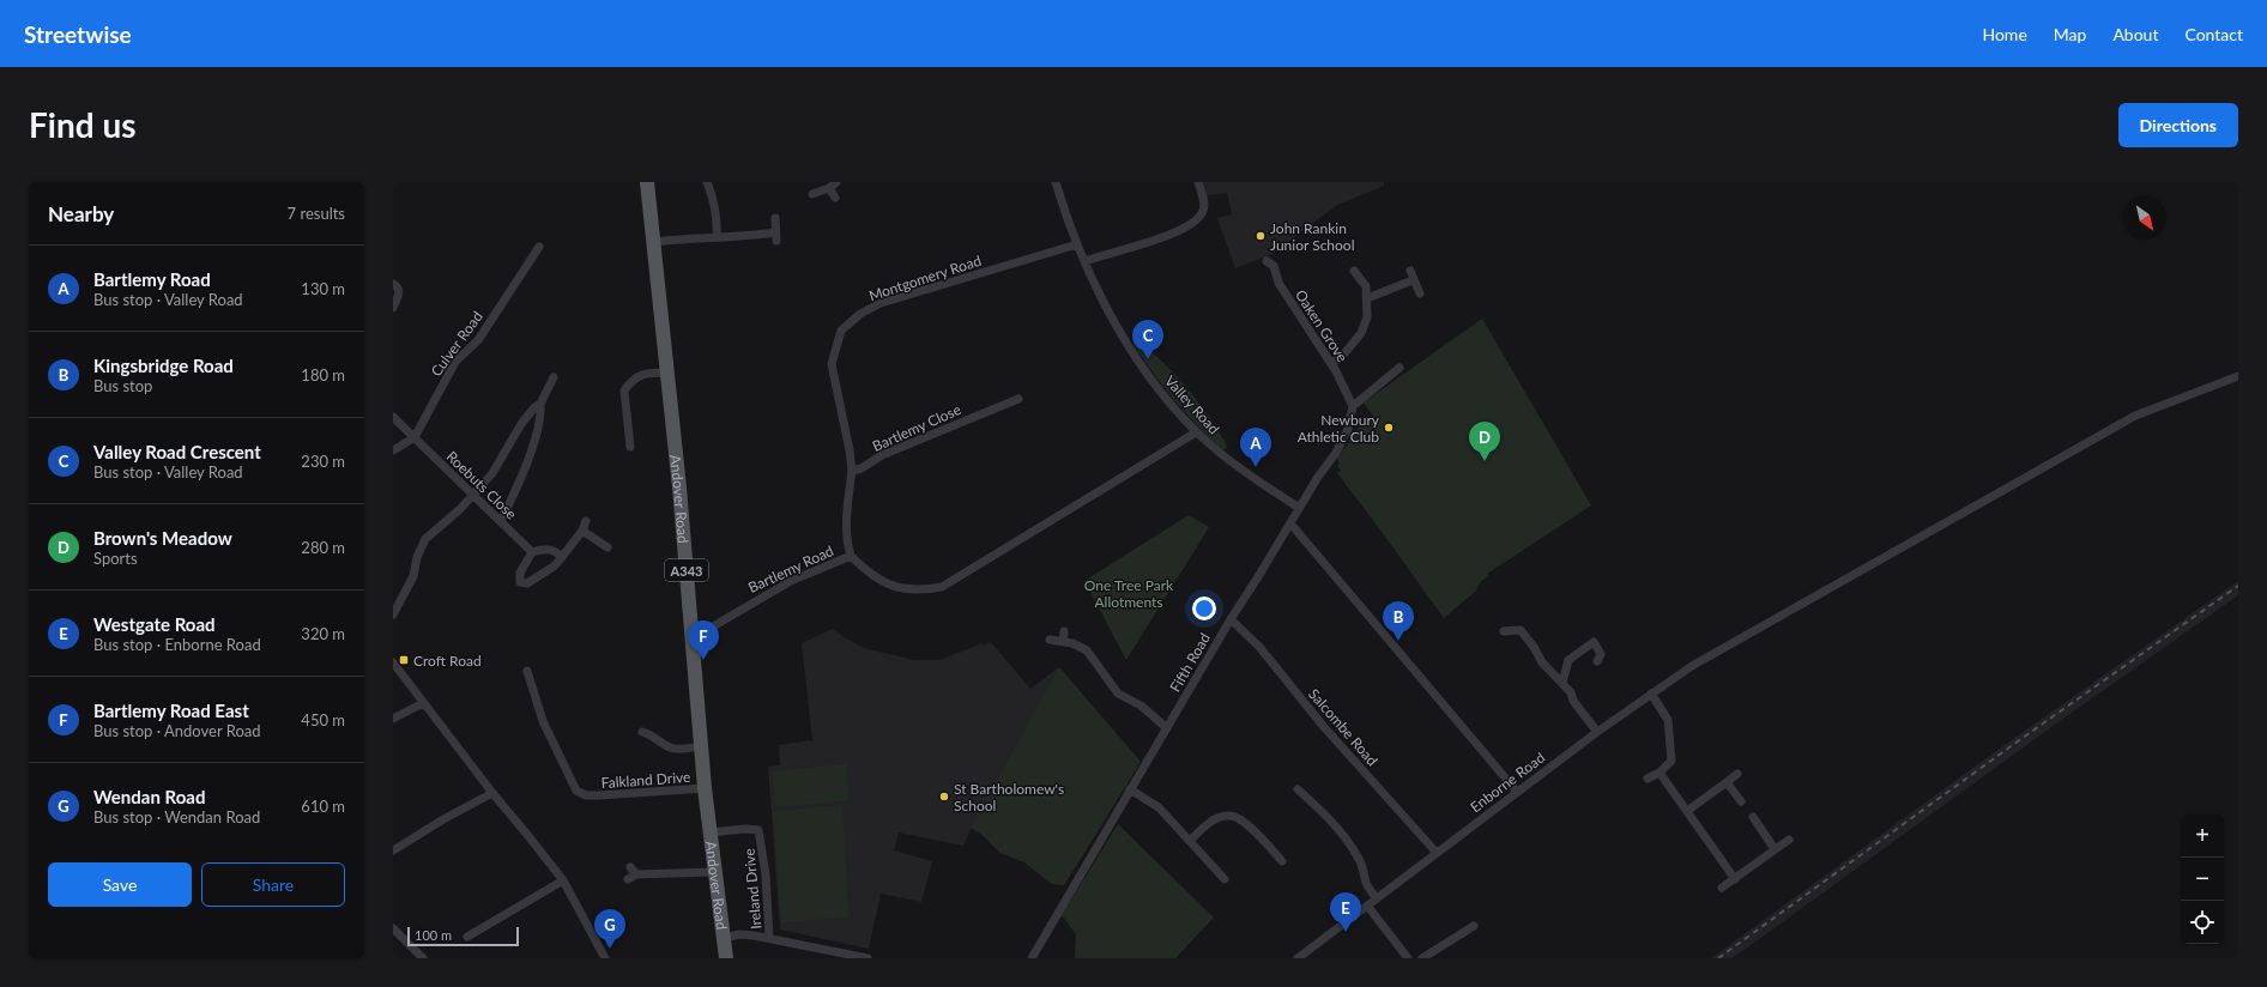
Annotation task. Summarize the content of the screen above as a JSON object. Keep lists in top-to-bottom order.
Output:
{
  "streets": {
    "main road": ["Andover Road", "A343"],
    "street": [
      "Montgomery Road",
      "Oaken Grove",
      "Culver Road",
      "Valley Road",
      "Bartlemy Close",
      "Roebuts Close",
      "Bartlemy Road",
      "Fifth Road",
      "Salcombe Road",
      "Falkland Drive",
      "Enborne Road",
      "Ireland Drive"
    ]
  },
  "crossings": [
    ["Montgomery Road", "Valley Road"],
    ["Montgomery Road", "Bartlemy Close"],
    ["Oaken Grove", "Fifth Road"],
    ["Culver Road", "Roebuts Close"],
    ["Valley Road", "Bartlemy Road"],
    ["Valley Road", "Fifth Road"],
    ["Andover Road", "Bartlemy Road"],
    ["Andover Road", "Falkland Drive"],
    ["Andover Road", "Ireland Drive"],
    ["Fifth Road", "Salcombe Road"],
    ["Salcombe Road", "Enborne Road"]
  ],
  "parks": ["One Tree Park Allotments"],
  "places": {
    "other": ["John Rankin Junior School", "Newbury Athletic Club", "St Bartholomew's School"],
    "transit": ["Croft Road"]
  },
  "scale_bar": "100 m",
  "north": "bottom right",
  "page": {
    "header": "Streetwise",
    "nav": [
      "Home",
      "Map",
      "About",
      "Contact"
    ],
    "buttons": [
      "Directions",
      ["Save", "Share"]
    ],
    "title": "Find us",
    "heading": ["Nearby", "7 results"],
    "list": [
      {
        "mark": "A",
        "name": "Bartlemy Road",
        "note": "Bus stop · Valley Road",
        "value": "130 m"
      },
      {
        "mark": "B",
        "name": "Kingsbridge Road",
        "note": "Bus stop",
        "value": "180 m"
      },
      {
        "mark": "C",
        "name": "Valley Road Crescent",
        "note": "Bus stop · Valley Road",
        "value": "230 m"
      },
      {
        "mark": "D",
        "name": "Brown's Meadow",
        "note": "Sports",
        "value": "280 m"
      },
      {
        "mark": "E",
        "name": "Westgate Road",
        "note": "Bus stop · Enborne Road",
        "value": "320 m"
      },
      {
        "mark": "F",
        "name": "Bartlemy Road East",
        "note": "Bus stop · Andover Road",
        "value": "450 m"
      },
      {
        "mark": "G",
        "name": "Wendan Road",
        "note": "Bus stop · Wendan Road",
        "value": "610 m"
      }
    ],
    "pins": [
      "C",
      "D",
      "A",
      "B",
      "F",
      "E",
      "G"
    ],
    "map_buttons": ["+", "−"],
    "scale": "100 m"
  }
}
